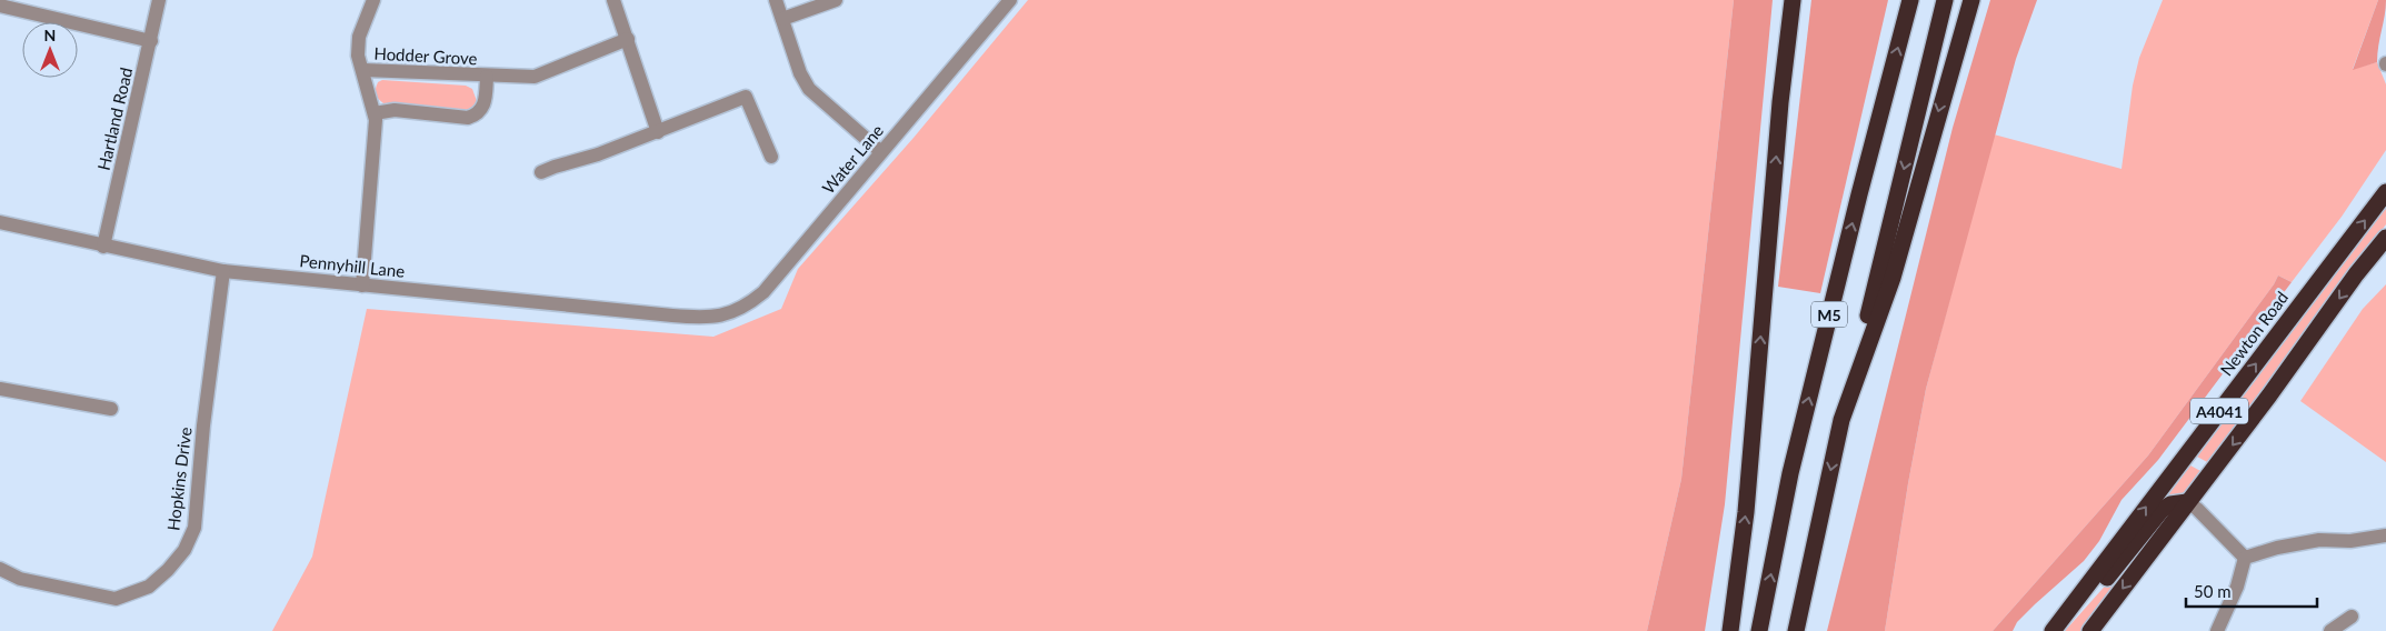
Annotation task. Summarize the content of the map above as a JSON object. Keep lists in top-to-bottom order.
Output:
{
  "streets": {
    "highway": ["M5", "Newton Road", "A4041"],
    "street": [
      "Hodder Grove",
      "Hartland Road",
      "Water Lane",
      "Pennyhill Lane",
      "Hopkins Drive"
    ]
  },
  "crossings": [
    ["Hartland Road", "Pennyhill Lane"],
    ["Water Lane", "Pennyhill Lane"],
    ["Pennyhill Lane", "Hopkins Drive"]
  ],
  "scale_bar": "50 m",
  "north": "top"
}
